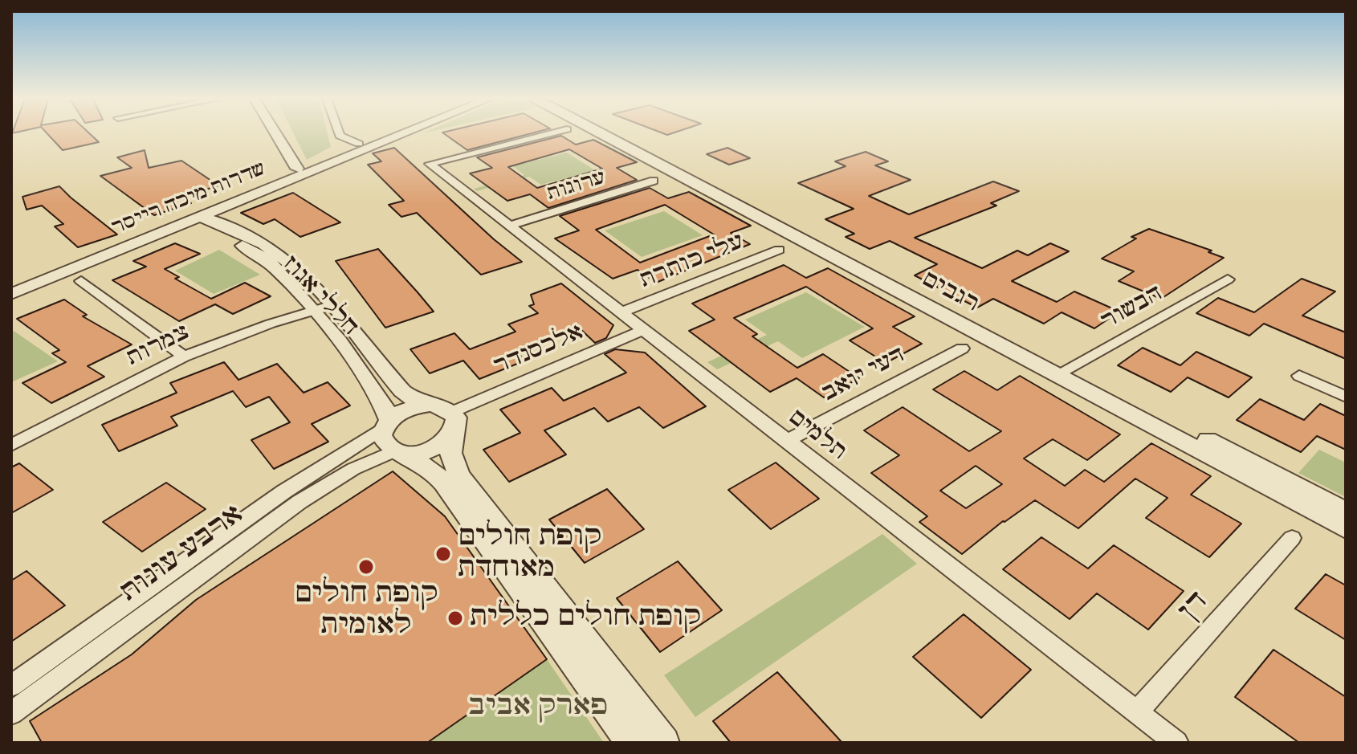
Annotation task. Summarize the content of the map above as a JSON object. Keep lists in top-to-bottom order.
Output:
{
  "streets": {
    "street": [
      "ערוגות",
      "שדרות מיכה רייסר",
      "עלי כותרת",
      "רגבים",
      "חללי אגוז",
      "הבשור",
      "צמרות",
      "אלכסנדר",
      "דעי יואב",
      "תלמים",
      "ארבע עונות",
      "דן"
    ]
  },
  "crossings": [
    ["ערוגות", "תלמים"],
    ["שדרות מיכה רייסר", "חללי אגוז"],
    ["עלי כותרת", "תלמים"],
    ["רגבים", "הבשור"],
    ["חללי אגוז", "צמרות"],
    ["חללי אגוז", "אלכסנדר"],
    ["חללי אגוז", "ארבע עונות"],
    ["אלכסנדר", "תלמים"],
    ["אלכסנדר", "ארבע עונות"],
    ["דעי יואב", "תלמים"],
    ["תלמים", "דן"]
  ],
  "parks": ["פארק אביב"],
  "places": ["קופת חולים מאוחדת", "קופת חולים לאומית", "קופת חולים כללית"]
}
